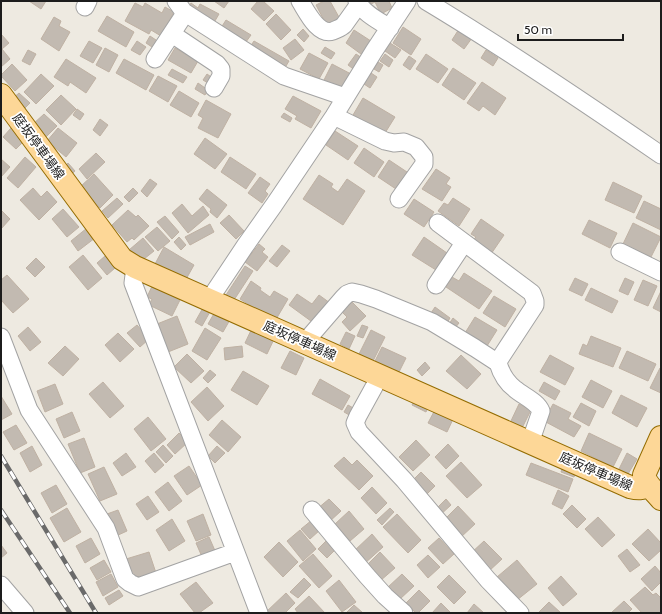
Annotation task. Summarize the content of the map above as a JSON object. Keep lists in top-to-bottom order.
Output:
{
  "streets": {
    "main road": ["庭坂停車場線"]
  },
  "scale_bar": "50 m"
}
